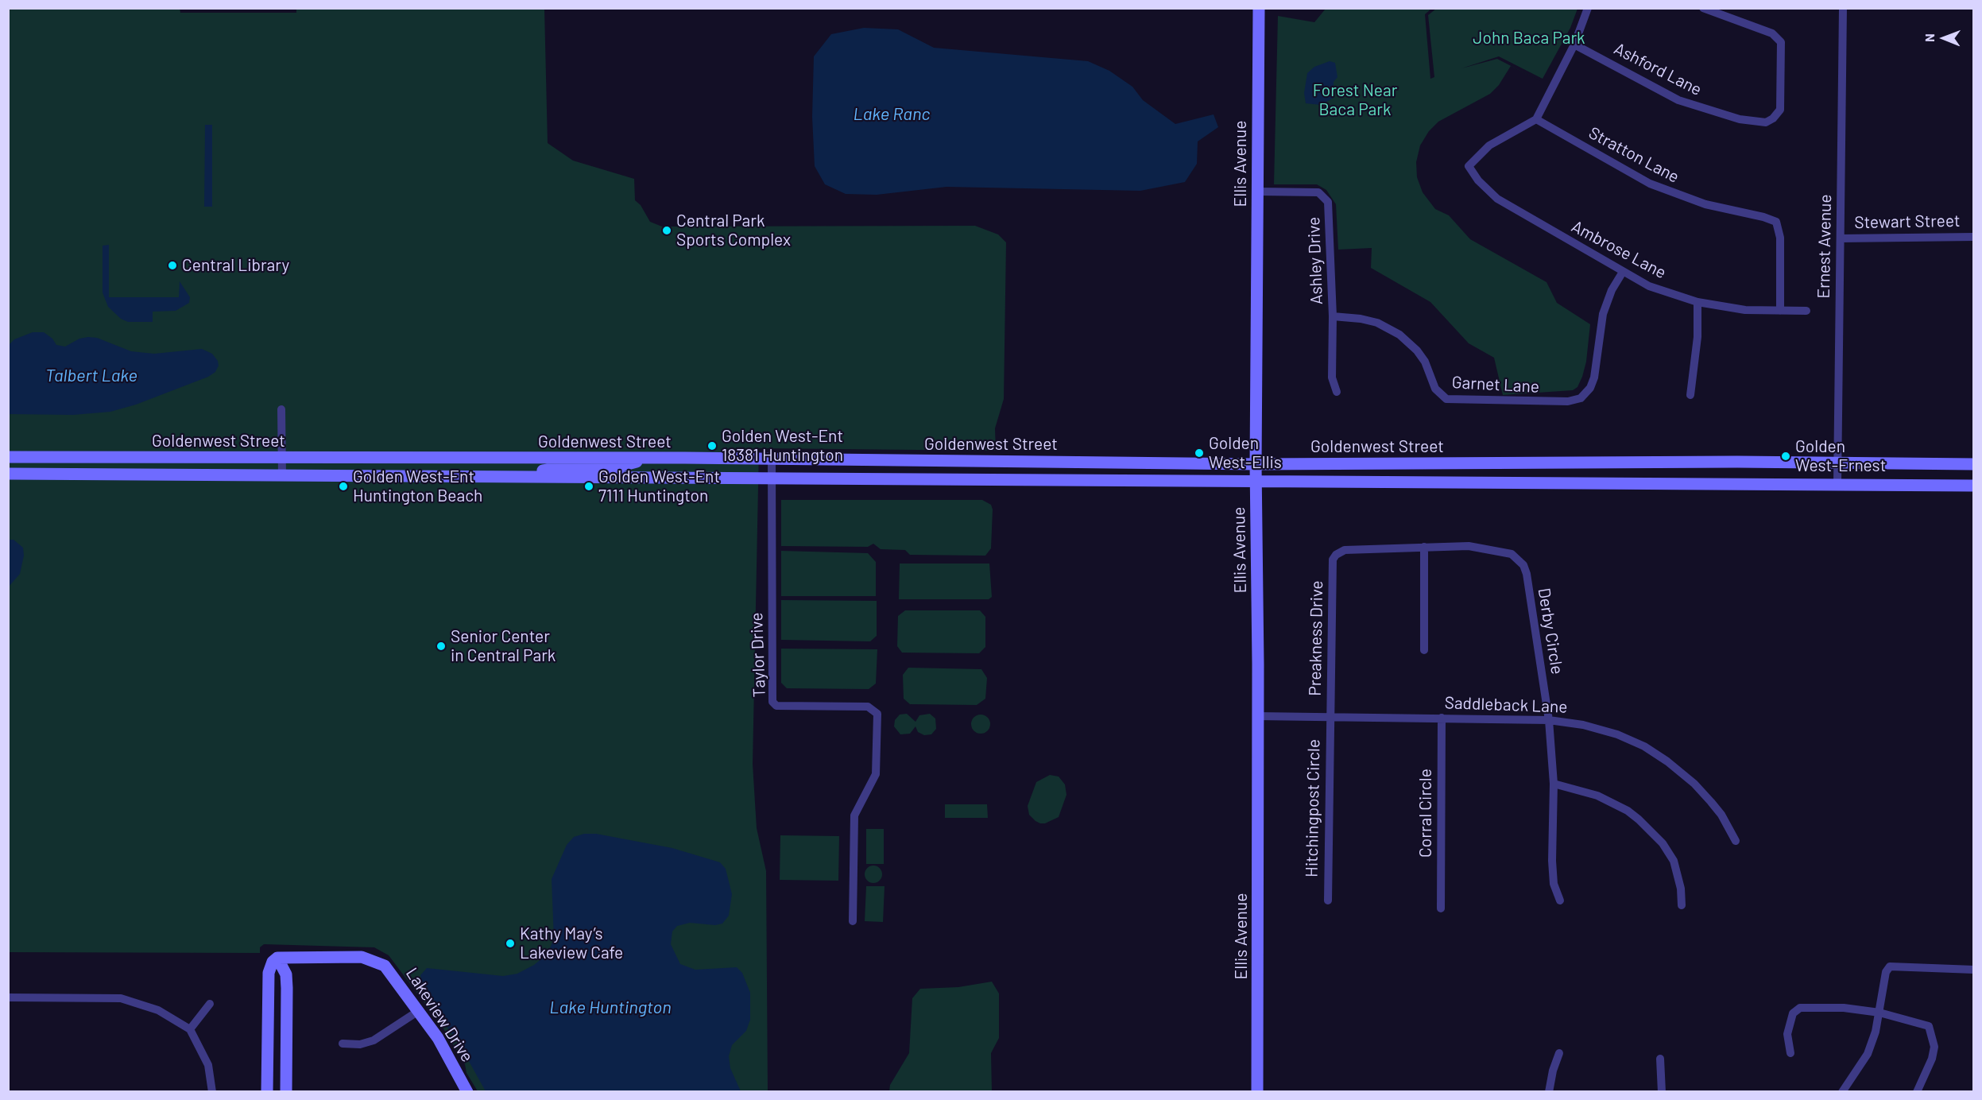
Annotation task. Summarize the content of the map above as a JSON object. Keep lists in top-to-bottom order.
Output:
{
  "streets": {
    "main road": ["Ellis Avenue", "Goldenwest Street", "Lakeview Drive"],
    "street": [
      "Ashford Lane",
      "Stratton Lane",
      "Stewart Street",
      "Ernest Avenue",
      "Ambrose Lane",
      "Ashley Drive",
      "Garnet Lane",
      "Derby Circle",
      "Preakness Drive",
      "Taylor Drive",
      "Saddleback Lane",
      "Hitchingpost Circle",
      "Corral Circle"
    ]
  },
  "crossings": [
    ["Stratton Lane", "Ambrose Lane"],
    ["Ellis Avenue", "Ashley Drive"],
    ["Ellis Avenue", "Goldenwest Street"],
    ["Ellis Avenue", "Saddleback Lane"],
    ["Stewart Street", "Ernest Avenue"],
    ["Ernest Avenue", "Goldenwest Street"],
    ["Ambrose Lane", "Garnet Lane"],
    ["Ashley Drive", "Garnet Lane"],
    ["Goldenwest Street", "Taylor Drive"],
    ["Derby Circle", "Preakness Drive"],
    ["Derby Circle", "Saddleback Lane"],
    ["Preakness Drive", "Saddleback Lane"],
    ["Preakness Drive", "Hitchingpost Circle"],
    ["Saddleback Lane", "Hitchingpost Circle"],
    ["Saddleback Lane", "Corral Circle"]
  ],
  "water": ["Lake Ranc", "Talbert Lake", "Lake Huntington"],
  "parks": ["John Baca Park", "Forest Near Baca Park"],
  "places": [
    "Central Park Sports Complex",
    "Central Library",
    "Golden West-Ent 18381 Huntington",
    "Golden West-Ellis",
    "Golden West-Ernest",
    "Golden West-Ent Huntington Beach",
    "Golden West-Ent 7111 Huntington",
    "Senior Center in Central Park",
    "Kathy May’s Lakeview Cafe"
  ],
  "north": "left"
}
